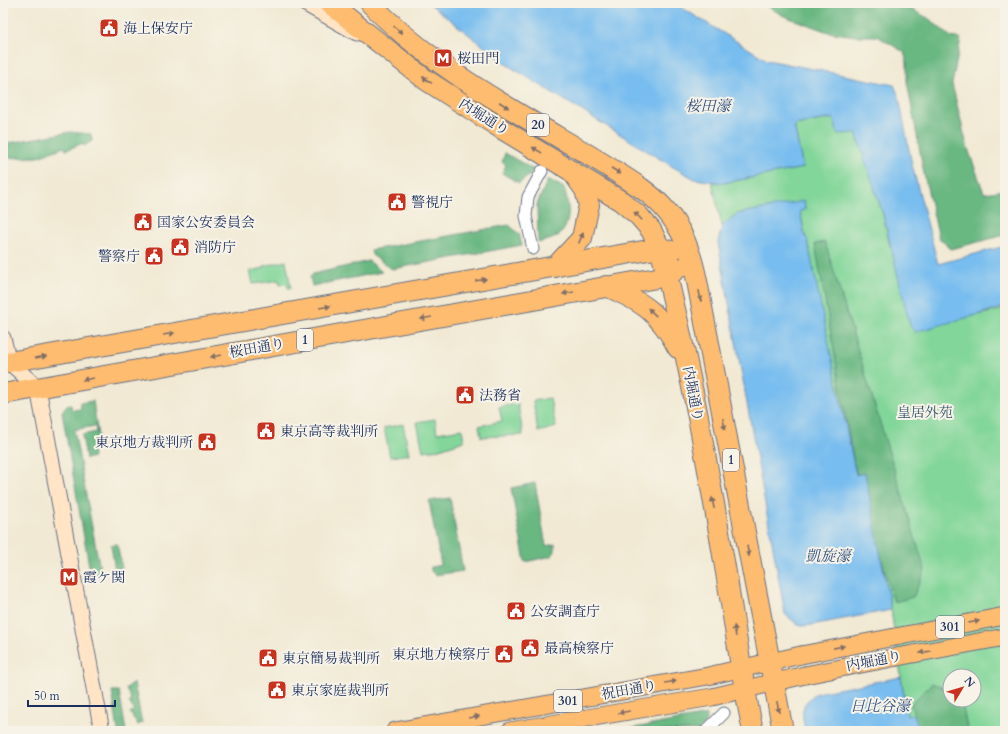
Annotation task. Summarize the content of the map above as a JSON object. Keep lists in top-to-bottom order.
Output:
{
  "streets": {
    "highway": [
      "内堀通り",
      "20",
      "1",
      "桜田通り"
    ],
    "main road": ["301", "祝田通り"]
  },
  "crossings": [
    ["内堀通り", "20"],
    ["内堀通り", "1"],
    ["内堀通り", "祝田通り"],
    ["20", "1"],
    ["20", "桜田通り"],
    ["1", "桜田通り"],
    ["1", "祝田通り"]
  ],
  "water": ["桜田濠", "凱旋濠", "日比谷濠"],
  "parks": ["皇居外苑"],
  "places": {
    "public building": [
      "海上保安庁",
      "警視庁",
      "国家公安委員会",
      "消防庁",
      "警察庁",
      "法務省",
      "東京高等裁判所",
      "東京地方裁判所",
      "公安調査庁",
      "最高検察庁",
      "東京地方検察庁",
      "東京簡易裁判所",
      "東京家庭裁判所"
    ],
    "metro station": ["桜田門", "霞ケ関"]
  },
  "scale_bar": "50 m",
  "north": "top right"
}
